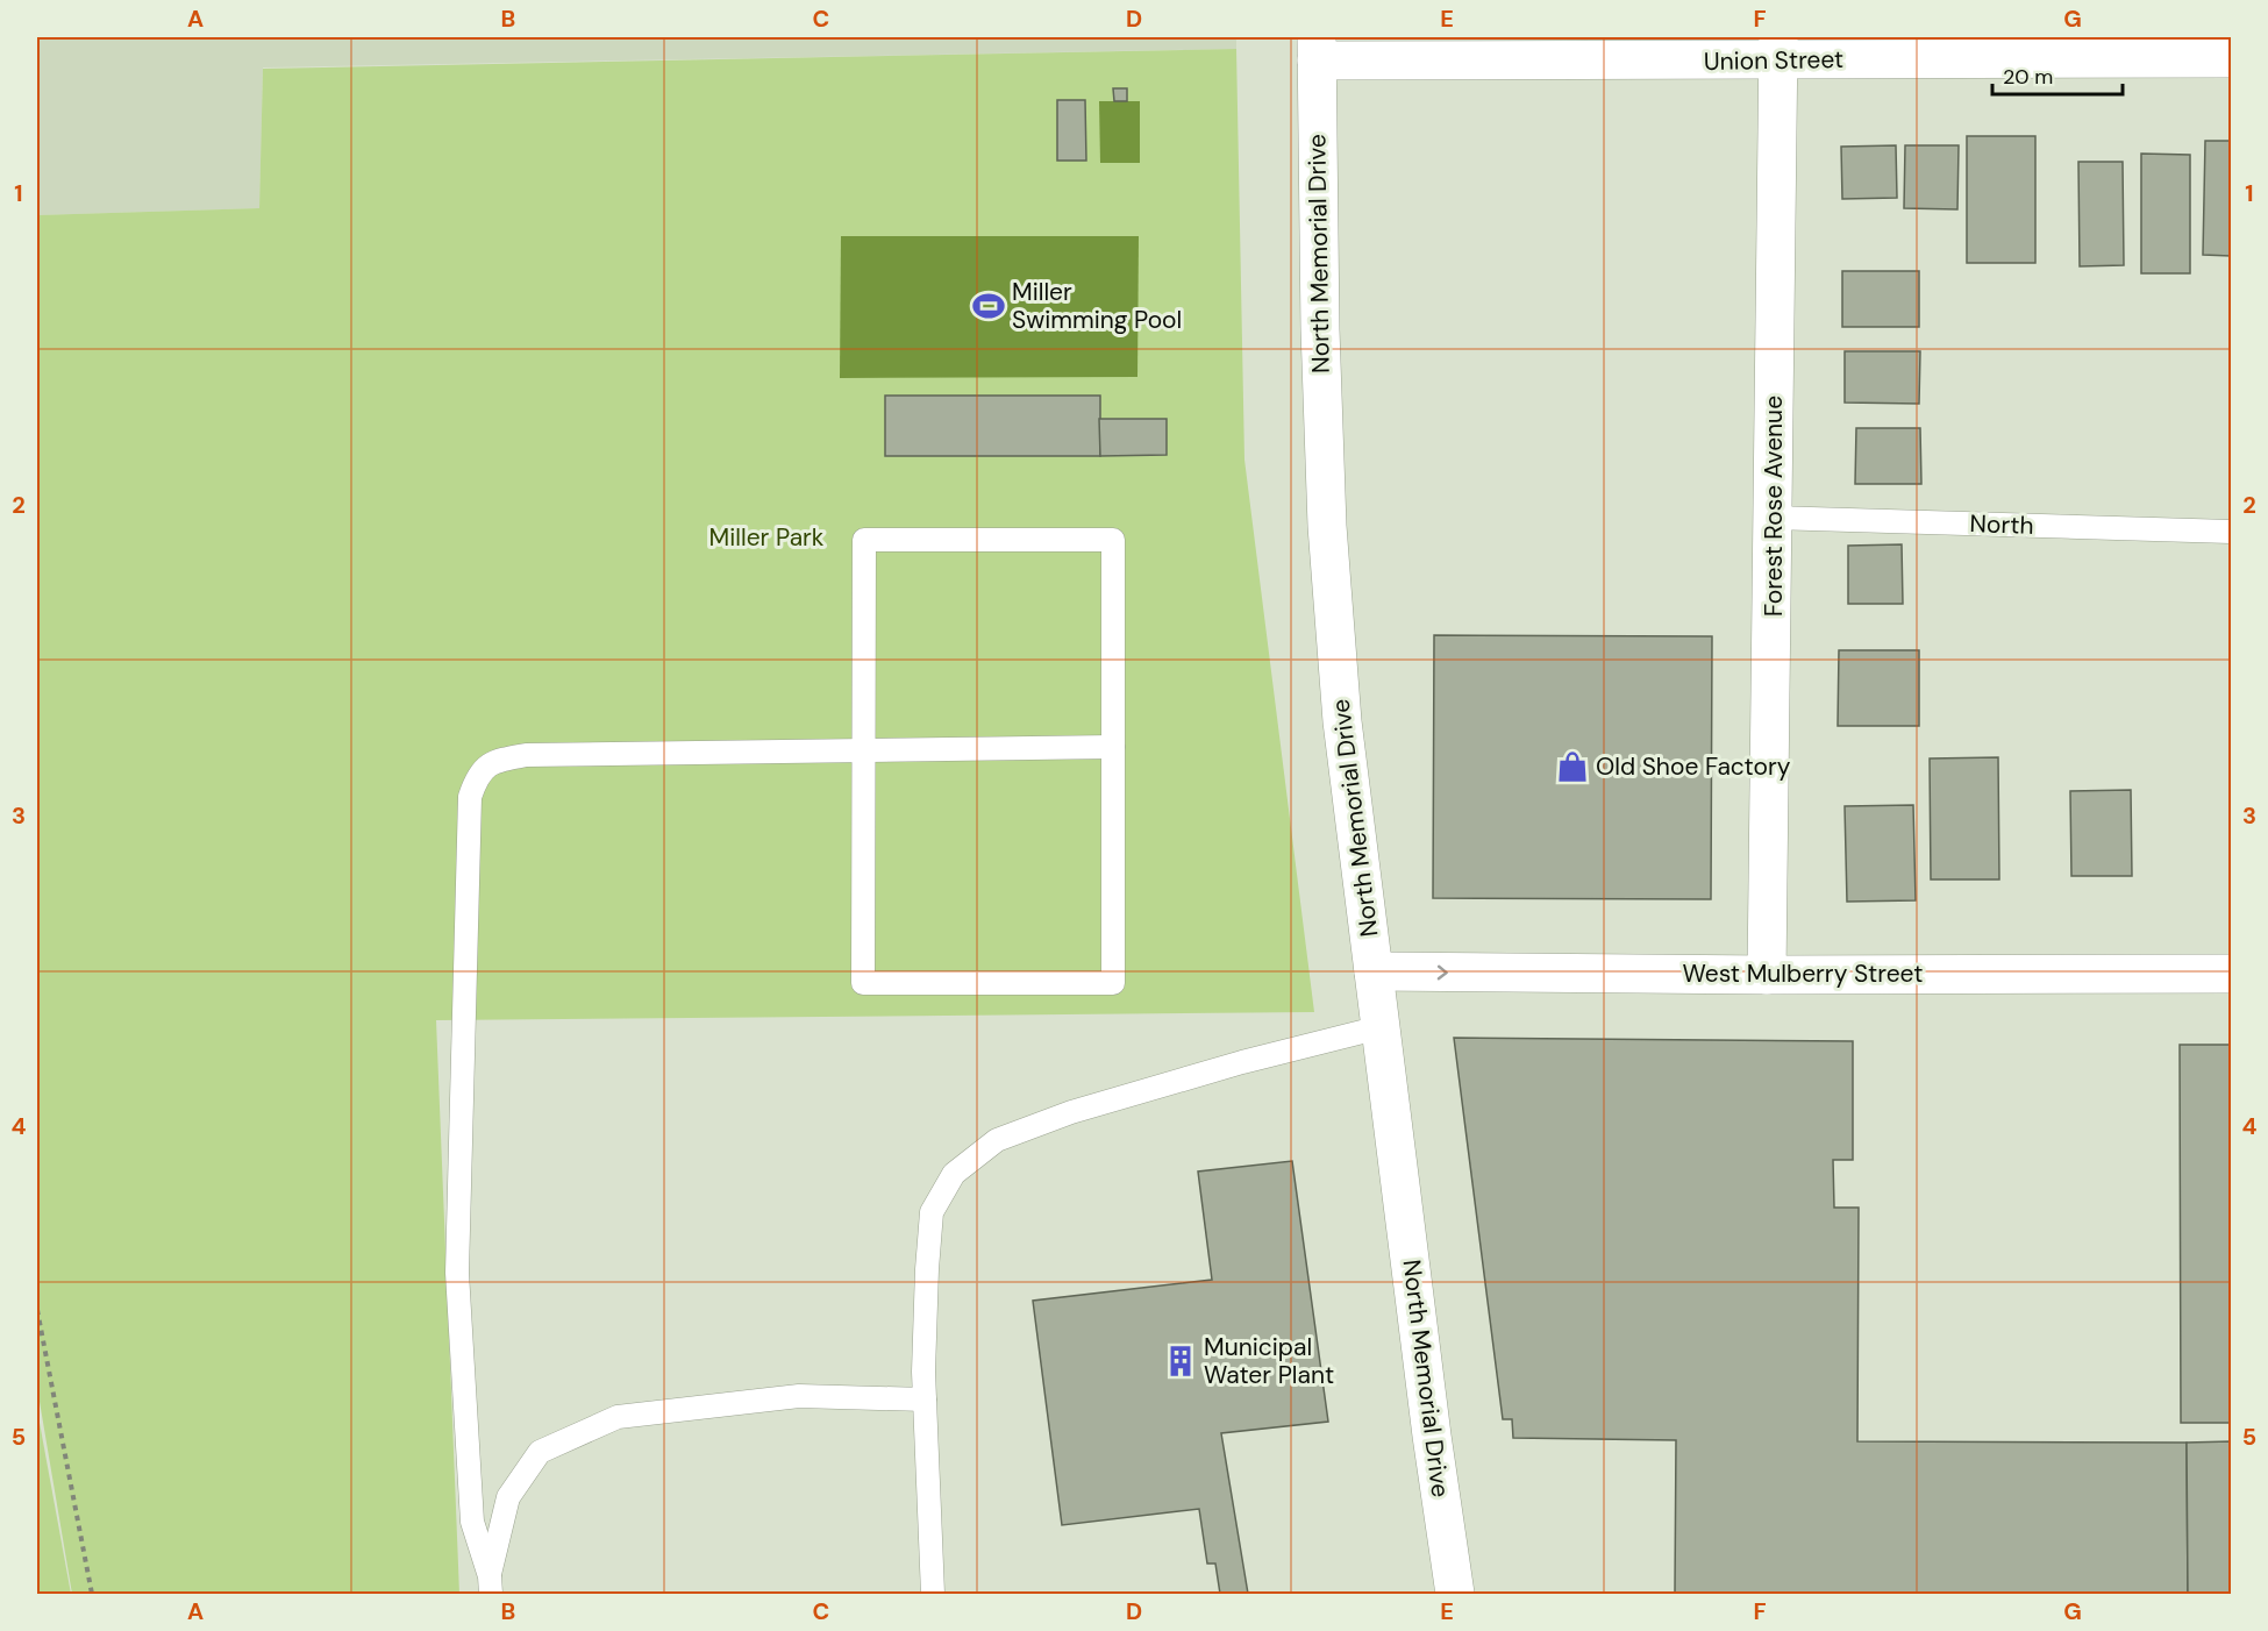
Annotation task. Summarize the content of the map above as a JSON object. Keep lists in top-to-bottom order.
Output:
{
  "streets": {
    "street": [
      "Union Street",
      "North Memorial Drive",
      "Forest Rose Avenue",
      "West Mulberry Street"
    ],
    "lane": ["North"]
  },
  "crossings": [
    ["Union Street", "North Memorial Drive"],
    ["Union Street", "Forest Rose Avenue"],
    ["North Memorial Drive", "West Mulberry Street"],
    ["Forest Rose Avenue", "North"],
    ["Forest Rose Avenue", "West Mulberry Street"]
  ],
  "one_way": ["West Mulberry Street"],
  "parks": ["Miller Park"],
  "places": {
    "sports": ["Miller Swimming Pool"],
    "shop": ["Old Shoe Factory"],
    "building": ["Municipal Water Plant"]
  },
  "scale_bar": "20 m",
  "grid": {
    "columns": [
      "A",
      "B",
      "C",
      "D",
      "E",
      "F",
      "G"
    ],
    "rows": [
      "1",
      "2",
      "3",
      "4",
      "5"
    ]
  }
}
